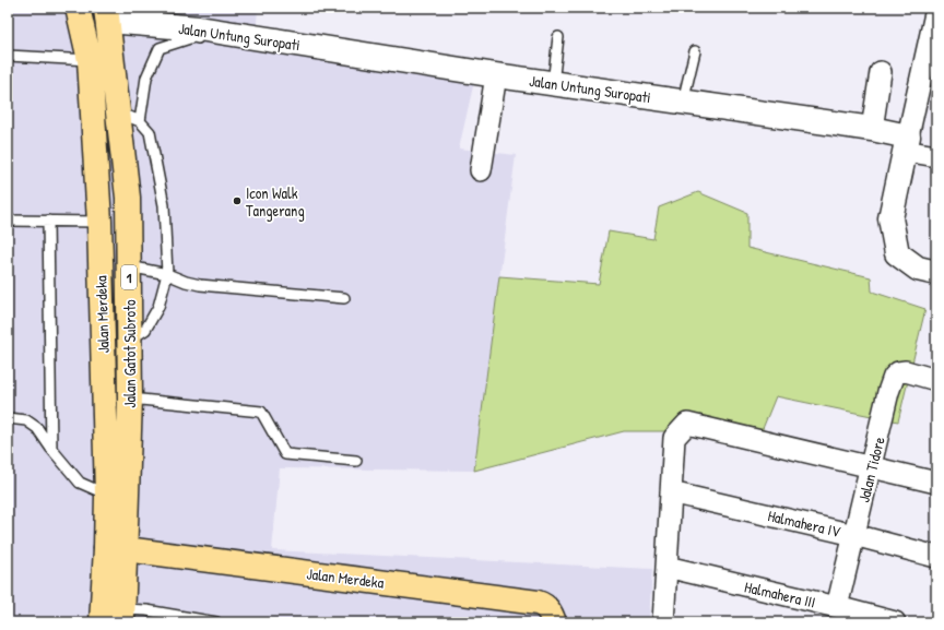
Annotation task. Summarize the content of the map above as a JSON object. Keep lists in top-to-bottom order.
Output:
{
  "streets": {
    "main road": ["1", "Jalan Merdeka", "Jalan Gatot Subroto"],
    "street": [
      "Jalan Untung Suropati",
      "Jalan Tidore",
      "Halmahera IV",
      "Halmahera III"
    ]
  },
  "crossings": [
    ["Jalan Untung Suropati", "Jalan Gatot Subroto"],
    ["Jalan Merdeka", "Jalan Gatot Subroto"],
    ["Jalan Tidore", "Halmahera IV"],
    ["Jalan Tidore", "Halmahera III"]
  ],
  "places": ["Icon Walk Tangerang"]
}
